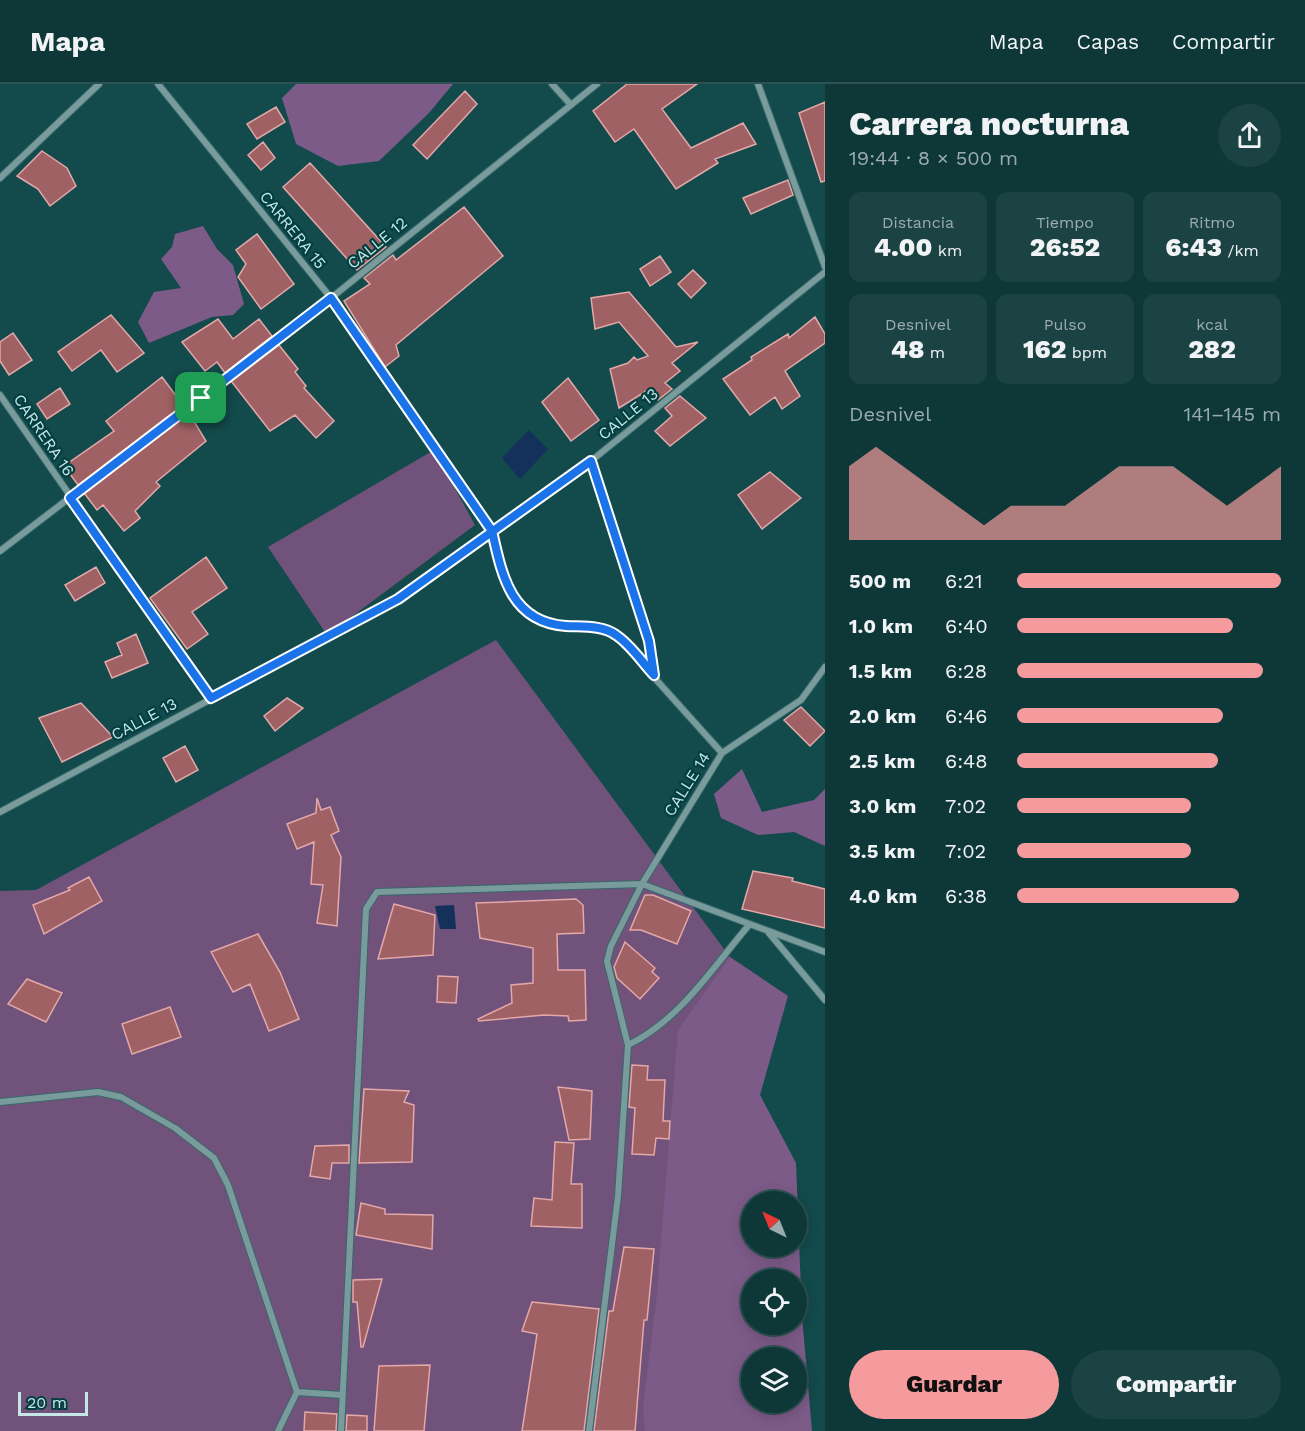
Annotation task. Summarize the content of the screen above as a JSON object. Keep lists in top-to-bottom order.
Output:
{
  "streets": {
    "street": [
      "CARRERA 15",
      "CALLE 12",
      "CALLE 13",
      "CARRERA 16",
      "CALLE 14"
    ]
  },
  "crossings": [
    ["CARRERA 15", "CALLE 12"],
    ["CARRERA 15", "CALLE 13"],
    ["CARRERA 15", "CALLE 14"],
    ["CALLE 12", "CARRERA 16"],
    ["CALLE 13", "CARRERA 16"]
  ],
  "scale_bar": "20 m",
  "north": "top left",
  "page": {
    "header": "Mapa",
    "nav": ["Mapa", "Capas", "Compartir"],
    "heading": ["Carrera nocturna", "19:44 · 8 × 500 m"],
    "stats": [
      ["Distancia", "4.00 km"],
      ["Tiempo", "26:52"],
      ["Ritmo", "6:43 /km"],
      ["Desnivel", "48 m"],
      ["Pulso", "162 bpm"],
      ["kcal", "282"]
    ],
    "chart": ["Desnivel", "141–145 m"],
    "list": [
      {
        "name": "500 m",
        "note": "6:21"
      },
      {
        "name": "1.0 km",
        "note": "6:40"
      },
      {
        "name": "1.5 km",
        "note": "6:28"
      },
      {
        "name": "2.0 km",
        "note": "6:46"
      },
      {
        "name": "2.5 km",
        "note": "6:48"
      },
      {
        "name": "3.0 km",
        "note": "7:02"
      },
      {
        "name": "3.5 km",
        "note": "7:02"
      },
      {
        "name": "4.0 km",
        "note": "6:38"
      }
    ],
    "buttons": ["Guardar", "Compartir"],
    "scale": "20 m"
  }
}
